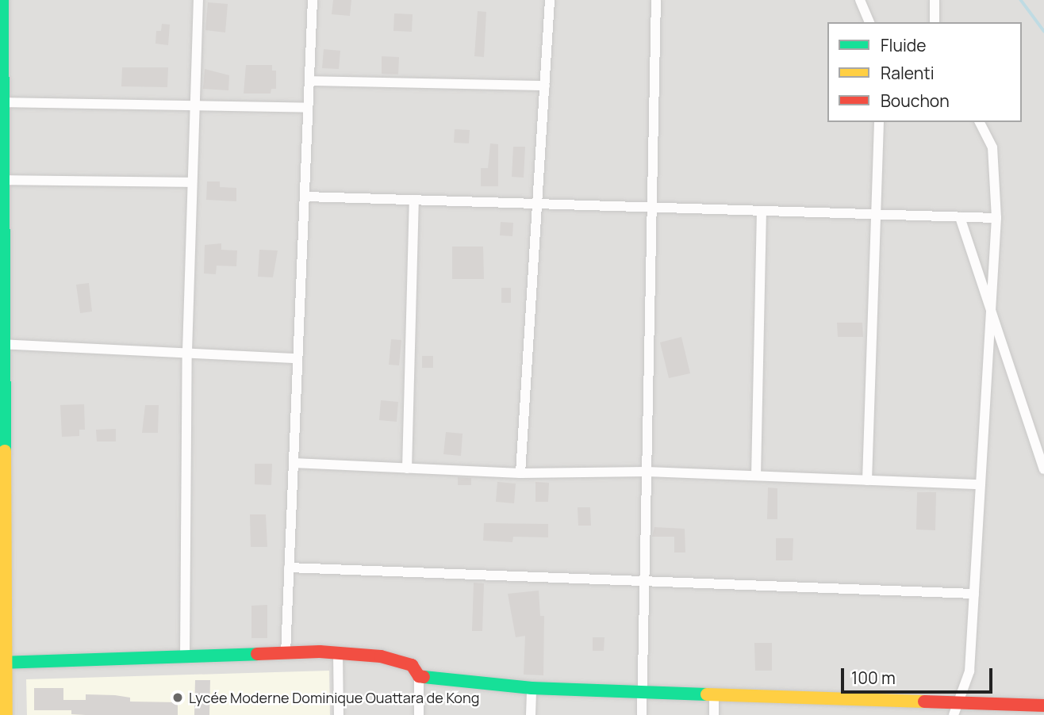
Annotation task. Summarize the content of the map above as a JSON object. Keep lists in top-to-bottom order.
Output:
{
  "places": ["Lycée Moderne Dominique Ouattara de Kong"],
  "legend": ["Fluide", "Ralenti", "Bouchon"],
  "scale_bar": "100 m"
}
